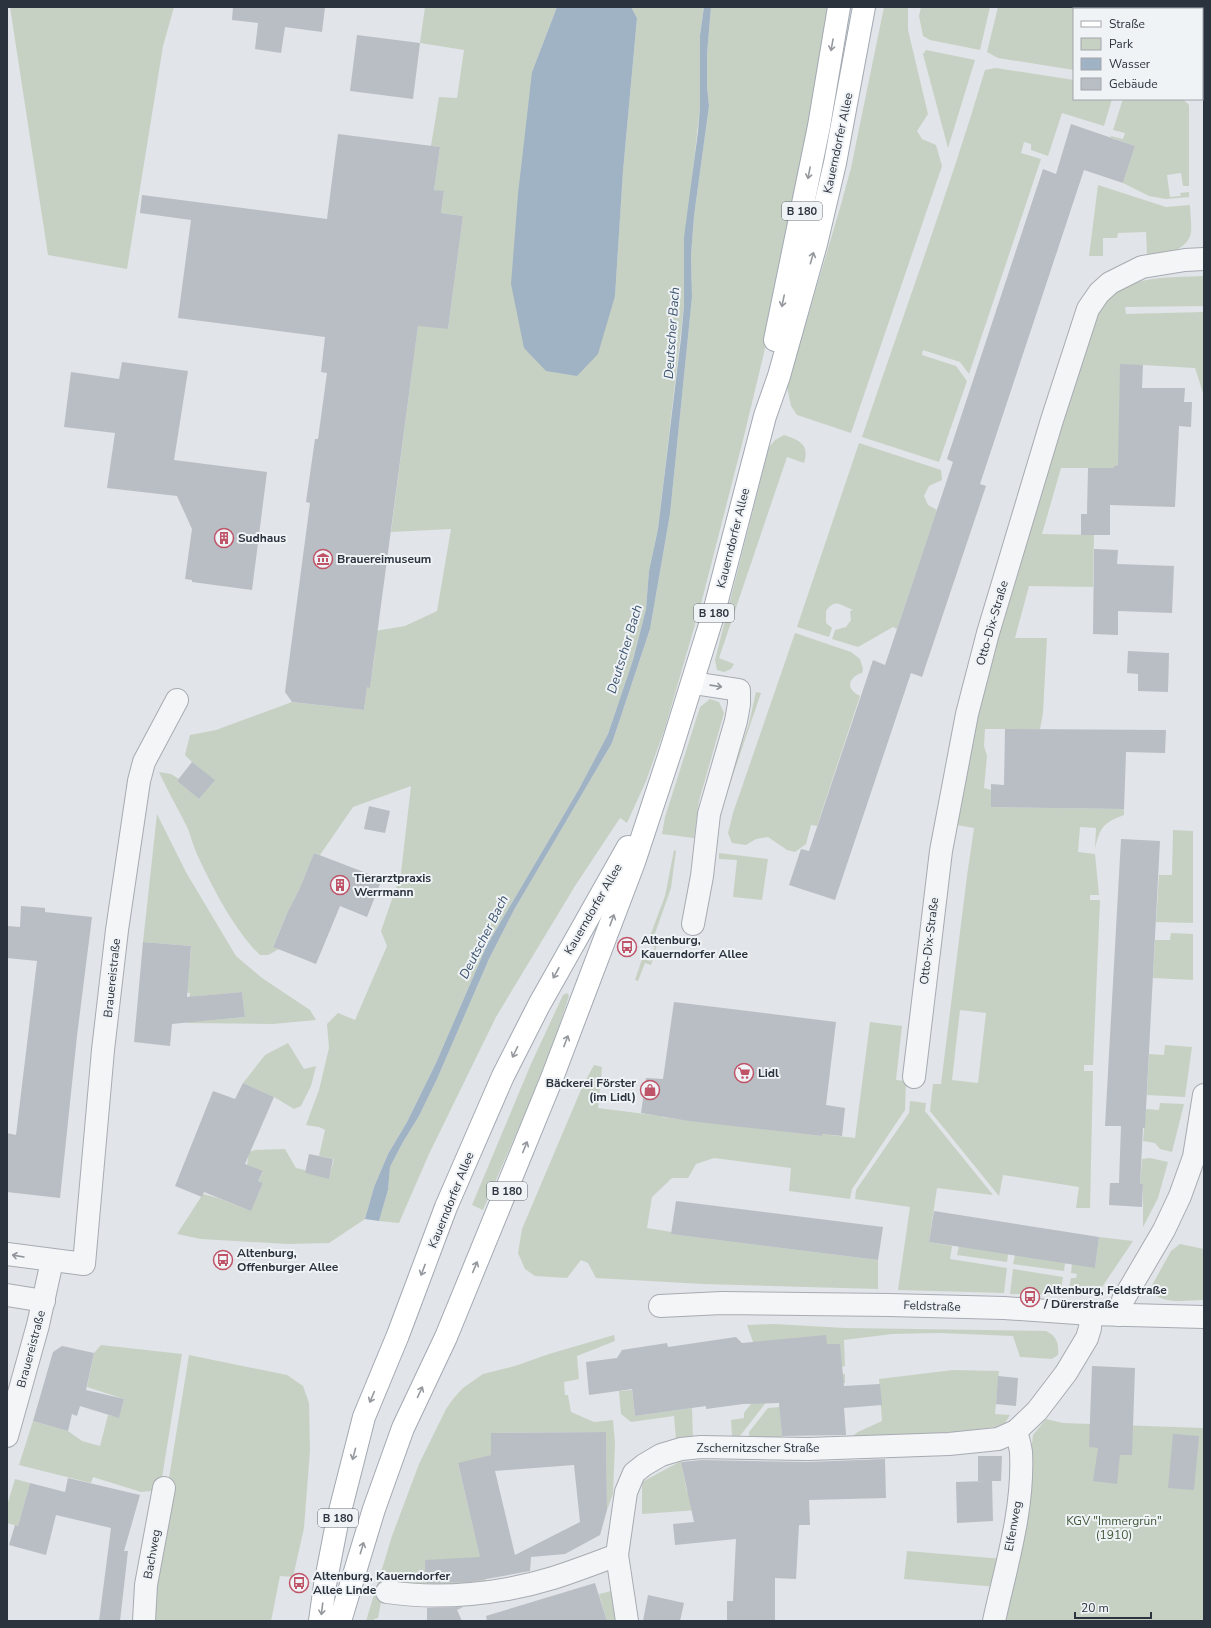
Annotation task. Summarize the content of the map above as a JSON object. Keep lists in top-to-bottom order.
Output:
{
  "streets": {
    "main road": ["Kauerndorfer Allee", "B 180"],
    "street": [
      "Otto-Dix-Straße",
      "Brauereistraße",
      "Feldstraße",
      "Zschernitzscher Straße",
      "Elfenweg",
      "Bachweg"
    ]
  },
  "crossings": [
    ["Feldstraße", "Zschernitzscher Straße"],
    ["Zschernitzscher Straße", "Elfenweg"]
  ],
  "water": ["Deutscher Bach"],
  "parks": ["KGV \"Immergrün\" (1910)"],
  "places": {
    "building": ["Sudhaus", "Tierarztpraxis Werrmann"],
    "museum": ["Brauereimuseum"],
    "bus stop": [
      "Altenburg, Kauerndorfer Allee",
      "Altenburg, Offenburger Allee",
      "Altenburg, Feldstraße / Dürerstraße",
      "Altenburg, Kauerndorfer Allee Linde"
    ],
    "supermarket": ["Lidl"],
    "shop": ["Bäckerei Förster (im Lidl)"]
  },
  "legend": [
    "Straße",
    "Park",
    "Wasser",
    "Gebäude"
  ],
  "scale_bar": "20 m"
}
